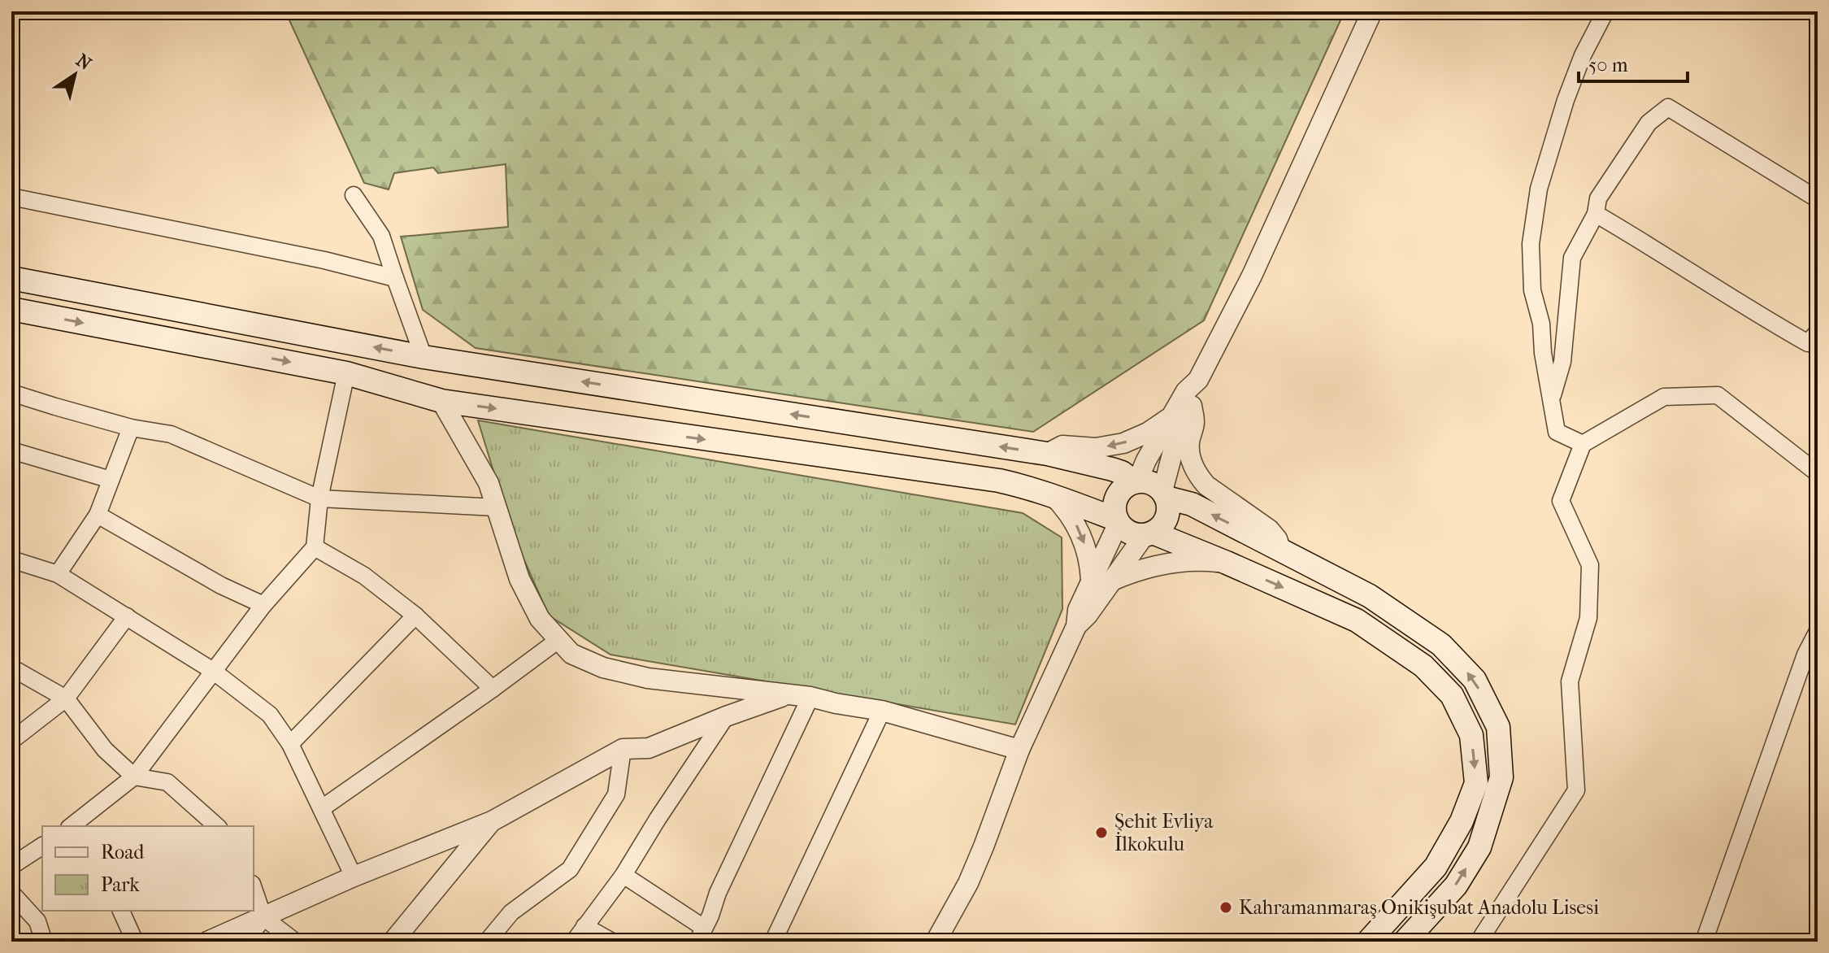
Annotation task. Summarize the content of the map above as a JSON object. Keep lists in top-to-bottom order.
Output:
{
  "places": ["Şehit Evliya İlkokulu", "Kahramanmaraş Onikişubat Anadolu Lisesi"],
  "legend": ["Road", "Park"],
  "scale_bar": "50 m",
  "north": "top right"
}
